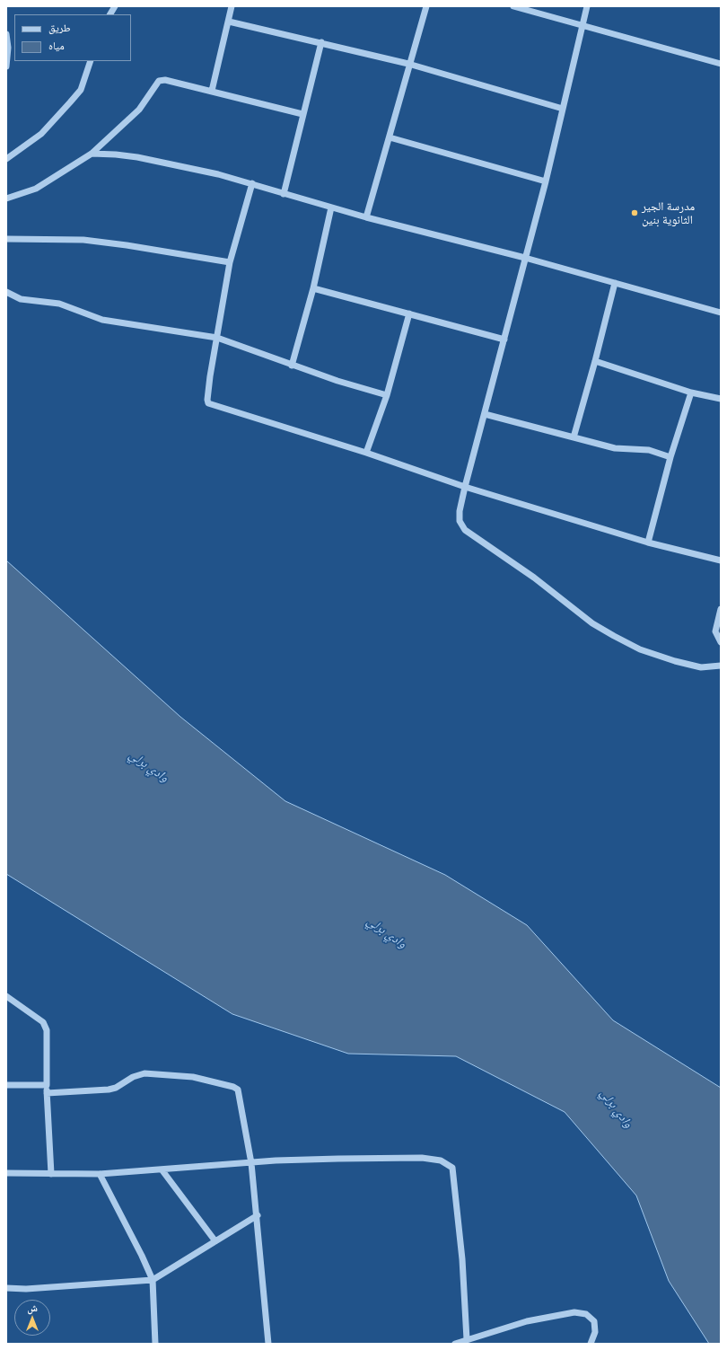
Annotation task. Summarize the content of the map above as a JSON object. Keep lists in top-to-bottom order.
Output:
{
  "water": ["وادي برلي"],
  "places": ["مدرسة الجير الثانوية بنين"],
  "legend": ["طريق", "مياه"],
  "north": "top"
}
